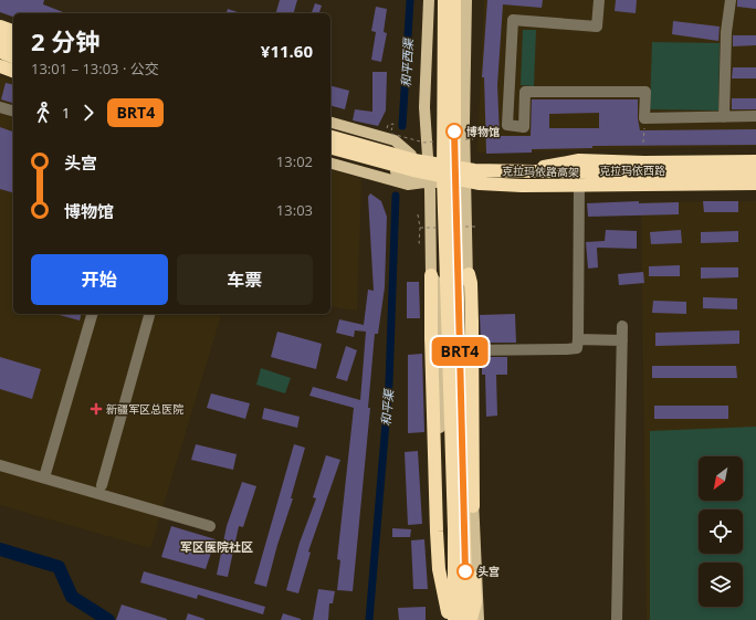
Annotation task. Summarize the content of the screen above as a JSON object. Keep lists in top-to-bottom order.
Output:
{
  "streets": {
    "highway": ["克拉玛依路高架"],
    "main road": ["克拉玛依西路"]
  },
  "crossings": [
    ["克拉玛依西路", "克拉玛依路高架"]
  ],
  "districts": ["军区医院社区"],
  "water": ["和平西渠", "和平渠"],
  "places": {
    "other": ["博物馆", "头宫"],
    "health": ["新疆军区总医院"]
  },
  "lines": ["bus line BRT4"],
  "north": "bottom left",
  "page": {
    "on_map": "BRT4",
    "heading": ["2 分钟", "13:01 – 13:03 · 公交", "¥11.60"],
    "legs": ["1", "BRT4"],
    "list": [
      {
        "name": "头宫",
        "value": "13:02"
      },
      {
        "name": "博物馆",
        "value": "13:03"
      }
    ],
    "buttons": ["开始", "车票"]
  }
}
